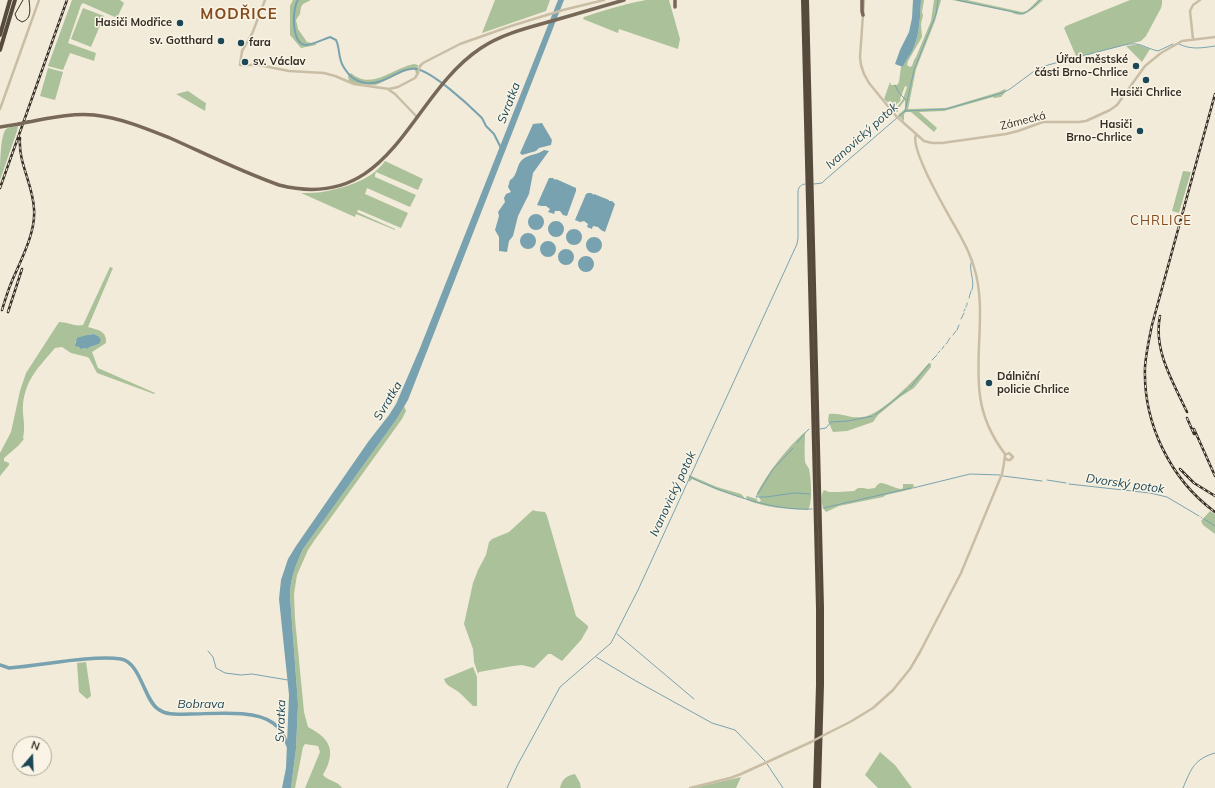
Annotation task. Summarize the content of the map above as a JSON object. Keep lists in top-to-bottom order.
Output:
{
  "streets": {
    "street": ["Zámecká"]
  },
  "districts": ["MODŘICE", "CHRLICE"],
  "water": [
    "Svratka",
    "Ivanovický potok",
    "Dvorský potok",
    "Bobrava"
  ],
  "places": [
    "Hasiči Modřice",
    "sv. Gotthard",
    "fara",
    "sv. Václav",
    "Úřad městské části Brno-Chrlice",
    "Hasiči Chrlice",
    "Hasiči Brno-Chrlice",
    "Dálniční policie Chrlice"
  ],
  "north": "top"
}
